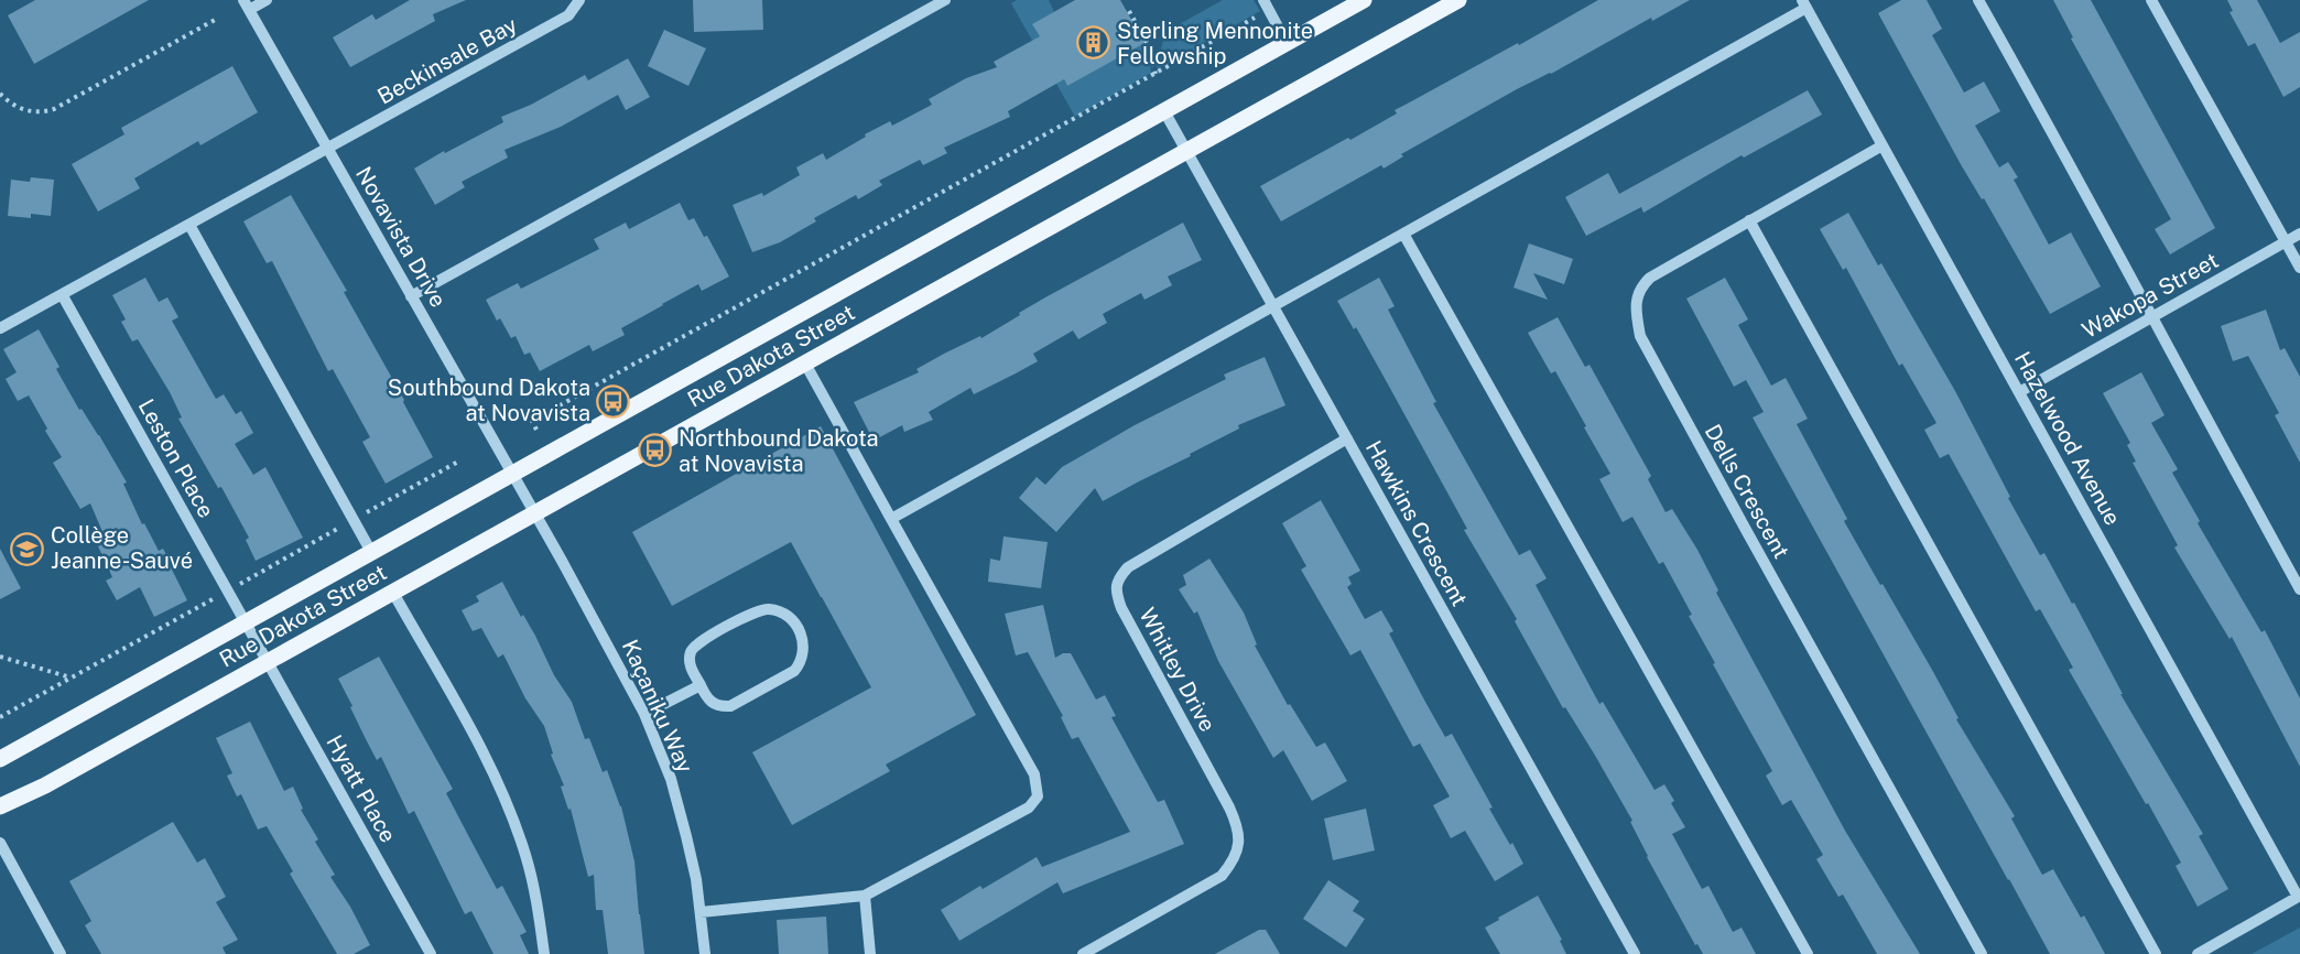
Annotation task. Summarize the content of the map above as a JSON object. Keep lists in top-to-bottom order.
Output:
{
  "streets": {
    "main road": ["Rue Dakota Street"],
    "street": [
      "Beckinsale Bay",
      "Novavista Drive",
      "Wakopa Street",
      "Hazelwood Avenue",
      "Leston Place",
      "Dells Crescent",
      "Hawkins Crescent",
      "Whitley Drive",
      "Kaçaniku Way",
      "Hyatt Place"
    ]
  },
  "crossings": [
    ["Beckinsale Bay", "Novavista Drive"],
    ["Beckinsale Bay", "Leston Place"],
    ["Novavista Drive", "Rue Dakota Street"],
    ["Novavista Drive", "Kaçaniku Way"],
    ["Wakopa Street", "Hazelwood Avenue"],
    ["Rue Dakota Street", "Leston Place"],
    ["Rue Dakota Street", "Hawkins Crescent"],
    ["Rue Dakota Street", "Kaçaniku Way"],
    ["Rue Dakota Street", "Hyatt Place"],
    ["Hazelwood Avenue", "Dells Crescent"],
    ["Leston Place", "Hyatt Place"],
    ["Hawkins Crescent", "Whitley Drive"]
  ],
  "places": {
    "building": ["Sterling Mennonite Fellowship"],
    "bus stop": ["Southbound Dakota at Novavista", "Northbound Dakota at Novavista"],
    "school or university": ["Collège Jeanne-Sauvé"]
  }
}
